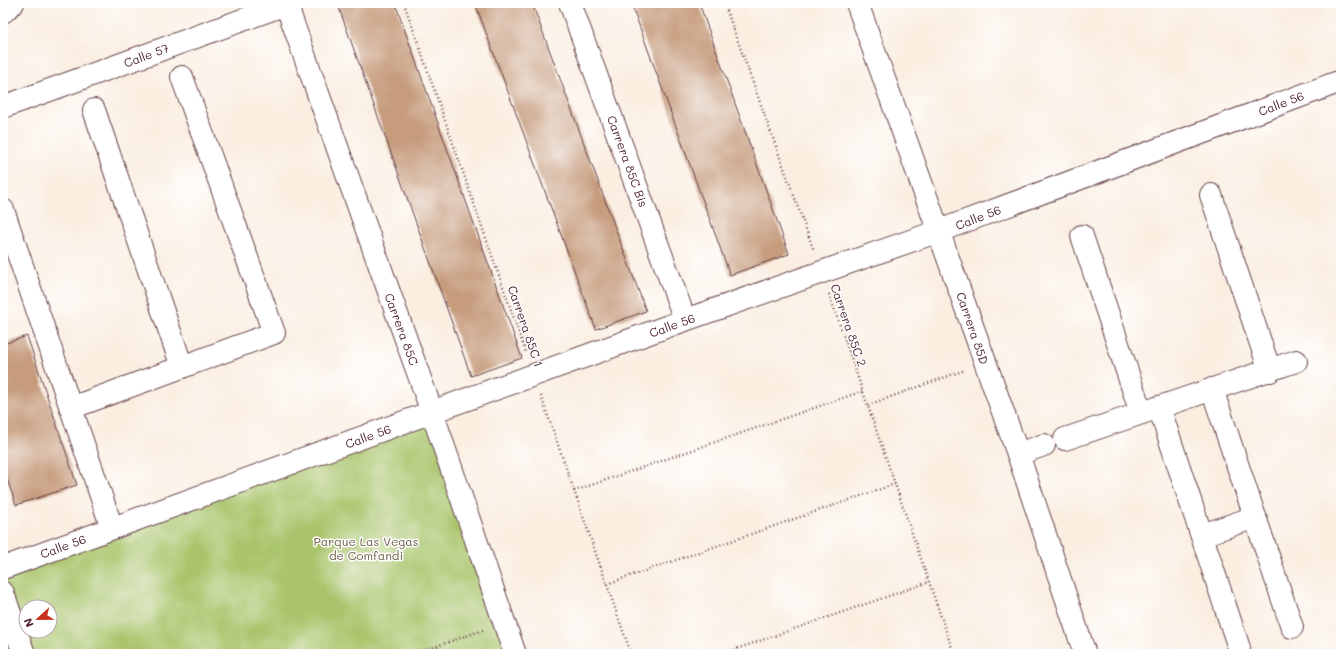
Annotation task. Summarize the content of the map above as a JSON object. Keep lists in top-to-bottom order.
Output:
{
  "streets": {
    "street": [
      "Calle 57",
      "Calle 56",
      "Carrera 85C Bis",
      "Carrera 85D",
      "Carrera 85C"
    ],
    "path": ["Carrera 85C 2", "Carrera 85C 1"]
  },
  "crossings": [
    ["Calle 57", "Carrera 85C"],
    ["Calle 56", "Carrera 85C Bis"],
    ["Calle 56", "Carrera 85C 2"],
    ["Calle 56", "Carrera 85C 1"],
    ["Calle 56", "Carrera 85D"],
    ["Calle 56", "Carrera 85C"]
  ],
  "parks": ["Parque Las Vegas de Comfandi"],
  "north": "left"
}
